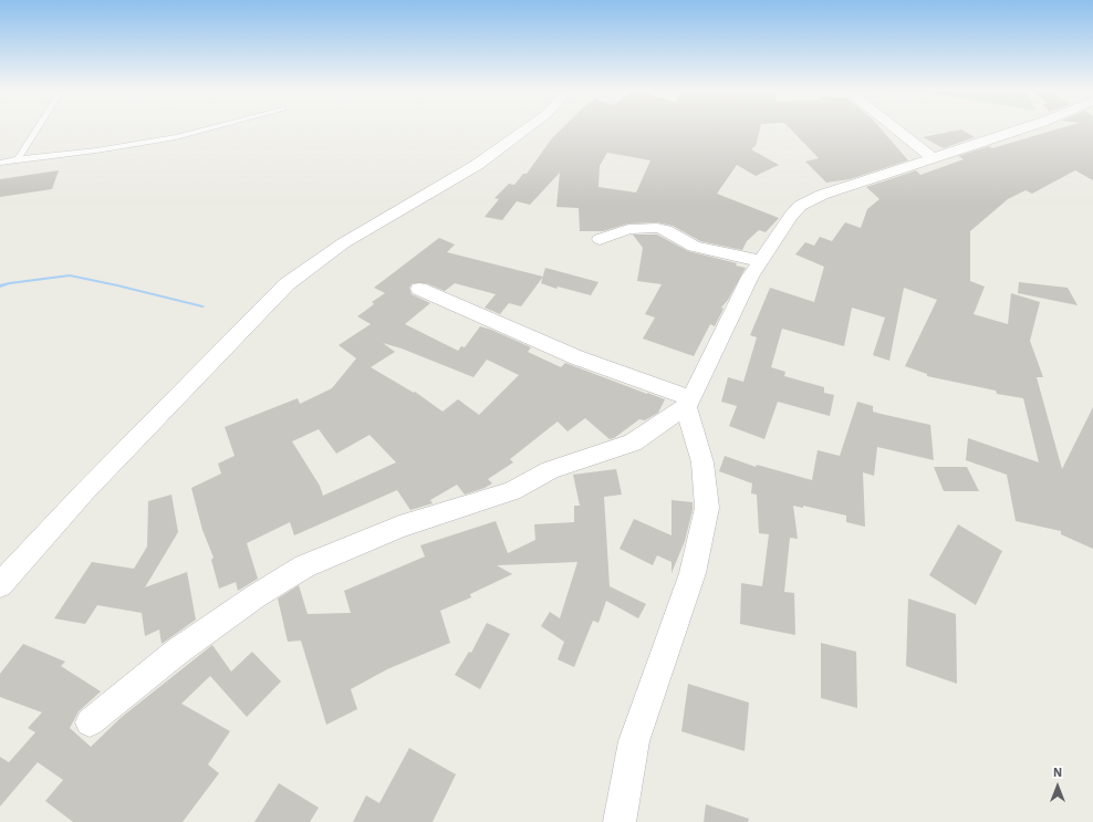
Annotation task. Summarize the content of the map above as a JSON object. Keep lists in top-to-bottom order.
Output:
{
  "north": "top"
}
